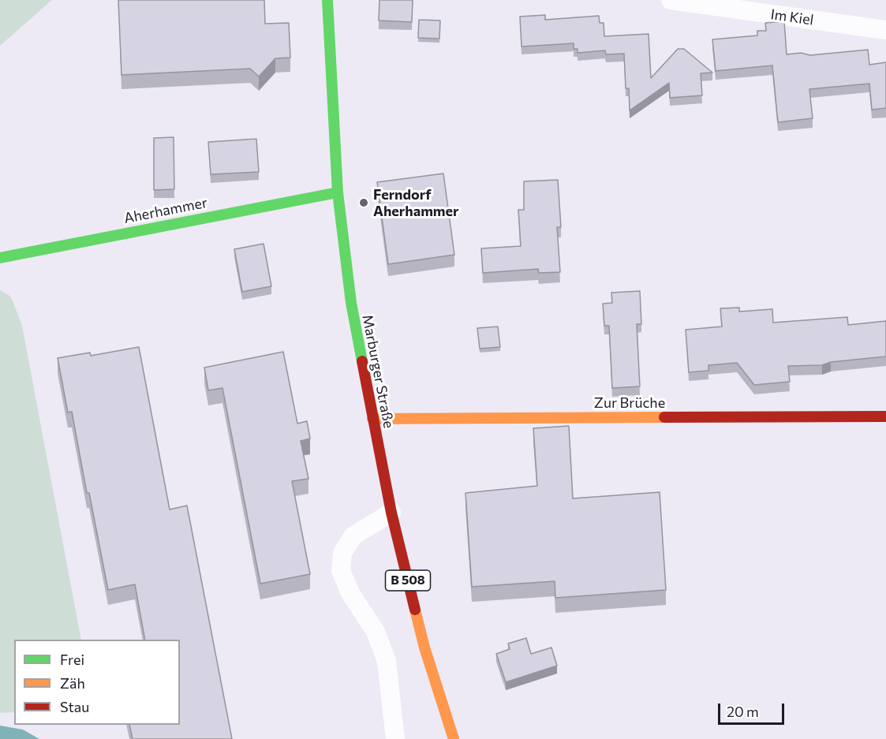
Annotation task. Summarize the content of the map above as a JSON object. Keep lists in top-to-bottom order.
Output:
{
  "streets": {
    "street": [
      "Im Kiel",
      "Aherhammer",
      "Marburger Straße",
      "Zur Brüche",
      "B 508"
    ]
  },
  "crossings": [
    ["Aherhammer", "Marburger Straße"],
    ["Marburger Straße", "Zur Brüche"]
  ],
  "places": ["Ferndorf Aherhammer"],
  "legend": ["Frei", "Zäh", "Stau"],
  "scale_bar": "20 m"
}
